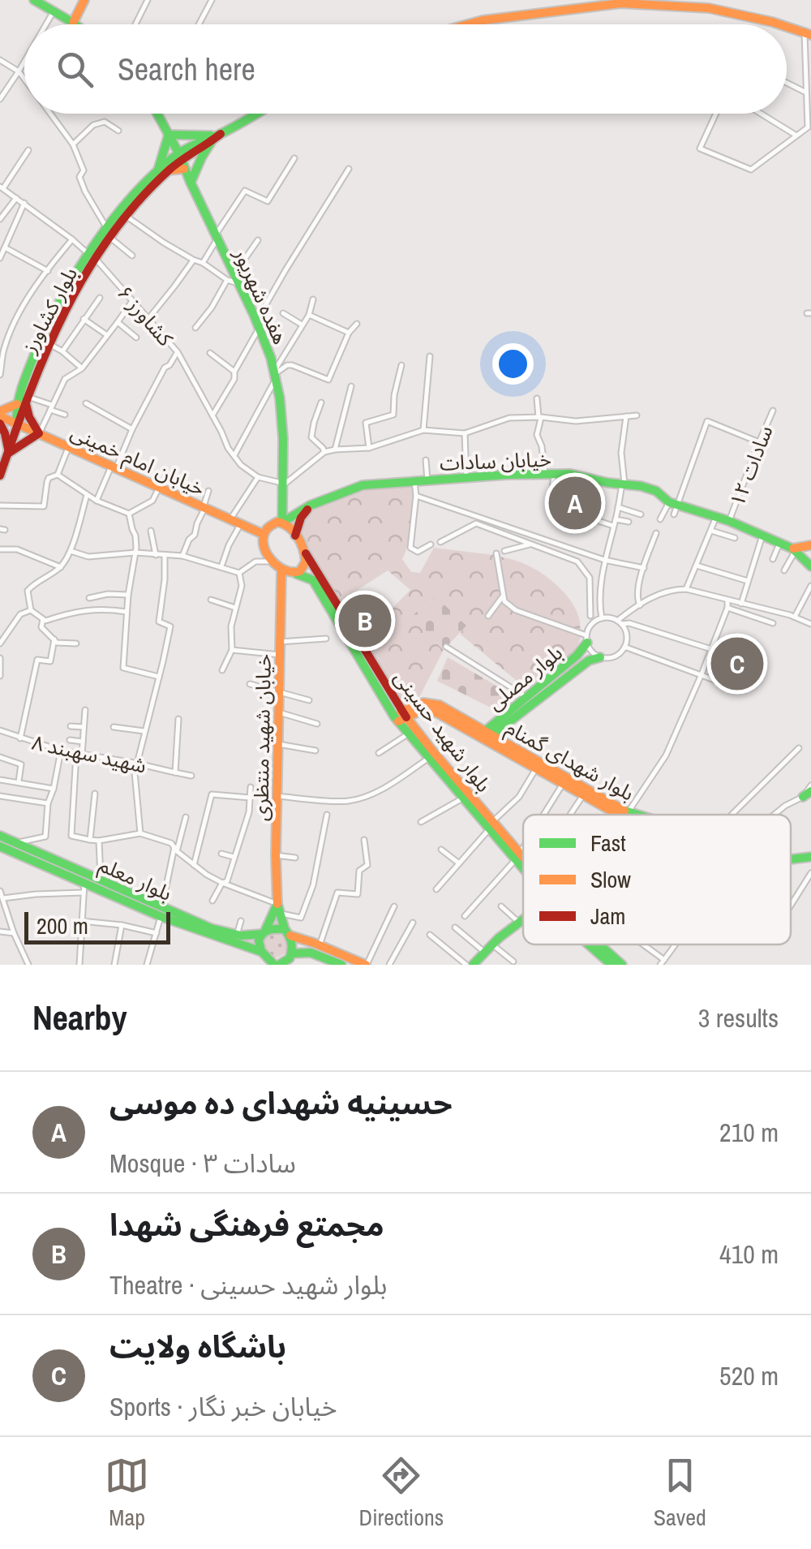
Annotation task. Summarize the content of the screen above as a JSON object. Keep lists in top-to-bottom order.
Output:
{
  "streets": {
    "main road": [
      "هفده شهریور",
      "بلوار کشاورز",
      "خیابان امام خمینی",
      "خیابان سادات",
      "بلوار مصلی",
      "بلوار شهید حسینی",
      "خیابان شهید منتظری",
      "بلوار شهدای گمنام",
      "بلوار معلم"
    ],
    "street": ["کشاورز ۶", "سادات ۱۲", "شهید سهبند ۸"]
  },
  "crossings": [
    ["هفده شهریور", "بلوار کشاورز"],
    ["هفده شهریور", "خیابان امام خمینی"],
    ["هفده شهریور", "خیابان سادات"],
    ["هفده شهریور", "بلوار شهید حسینی"],
    ["هفده شهریور", "خیابان شهید منتظری"],
    ["بلوار کشاورز", "کشاورز ۶"],
    ["بلوار کشاورز", "خیابان امام خمینی"],
    ["خیابان امام خمینی", "خیابان سادات"],
    ["خیابان امام خمینی", "بلوار شهید حسینی"],
    ["خیابان امام خمینی", "خیابان شهید منتظری"],
    ["خیابان سادات", "سادات ۱۲"],
    ["خیابان سادات", "بلوار شهید حسینی"],
    ["خیابان سادات", "خیابان شهید منتظری"],
    ["بلوار مصلی", "بلوار شهدای گمنام"],
    ["بلوار شهید حسینی", "خیابان شهید منتظری"],
    ["بلوار شهید حسینی", "بلوار شهدای گمنام"]
  ],
  "legend": ["Fast", "Slow", "Jam"],
  "scale_bar": "200 m",
  "page": {
    "search": "Search here",
    "pins": ["A", "B", "C"],
    "scale": "200 m",
    "heading": ["Nearby", "3 results"],
    "list": [
      {
        "mark": "A",
        "name": "حسینیه شهدای ده موسی",
        "note": "Mosque · سادات ۳",
        "value": "210 m"
      },
      {
        "mark": "B",
        "name": "مجمتع فرهنگی شهدا",
        "note": "Theatre · بلوار شهید حسینی",
        "value": "410 m"
      },
      {
        "mark": "C",
        "name": "باشگاه ولایت",
        "note": "Sports · خیابان خبر نگار",
        "value": "520 m"
      }
    ],
    "nav": ["Map", "Directions", "Saved"]
  }
}
